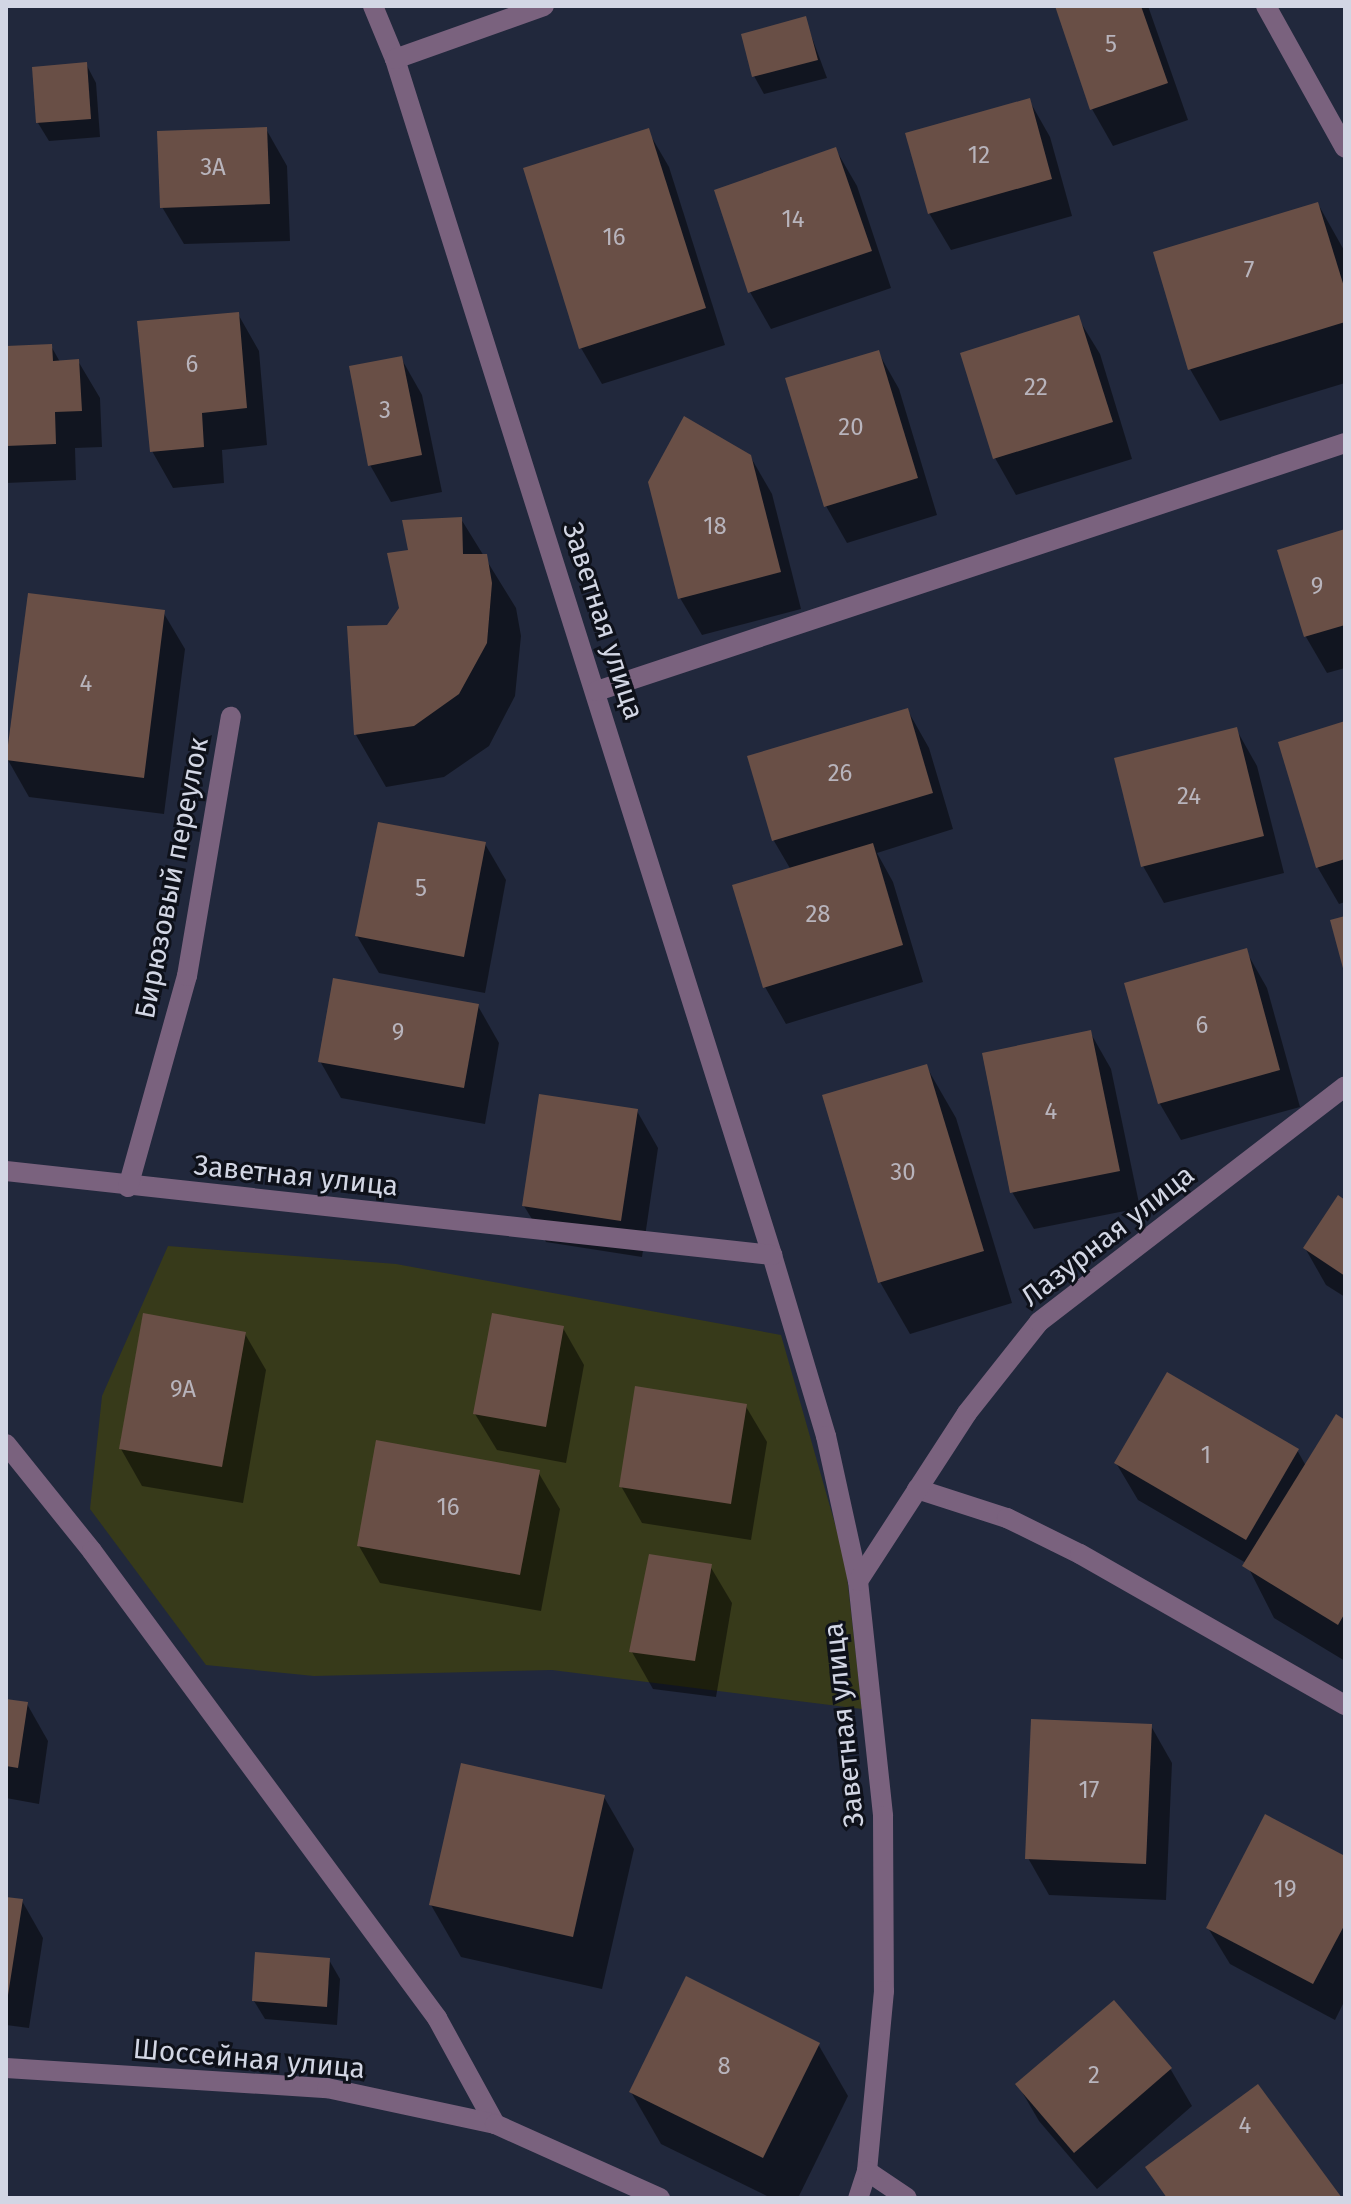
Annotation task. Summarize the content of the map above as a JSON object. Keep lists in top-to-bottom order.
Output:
{
  "streets": {
    "street": [
      "Заветная улица",
      "Бирюзовый переулок",
      "Лазурная улица",
      "Шоссейная улица"
    ]
  },
  "crossings": [
    ["Заветная улица", "Бирюзовый переулок"],
    ["Заветная улица", "Лазурная улица"]
  ],
  "house_numbers": [
    "5",
    "12",
    "3А",
    "14",
    "16",
    "7",
    "6",
    "22",
    "3",
    "20",
    "18",
    "9",
    "4",
    "26",
    "24",
    "5",
    "28",
    "6",
    "9",
    "4",
    "30",
    "9А",
    "1",
    "16",
    "17",
    "19",
    "8",
    "2",
    "4"
  ]
}
